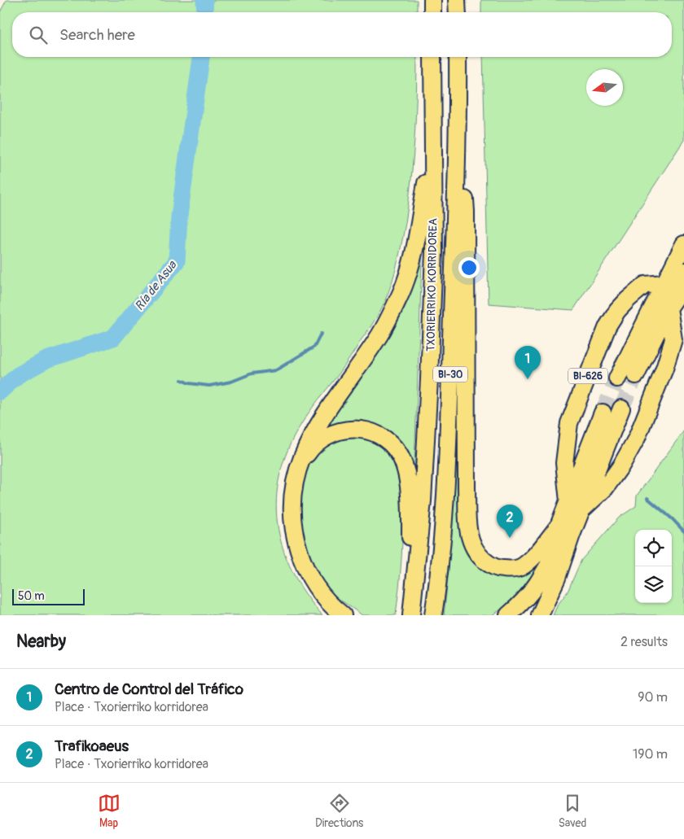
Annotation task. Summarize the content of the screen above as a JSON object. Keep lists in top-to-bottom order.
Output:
{
  "streets": {
    "highway": ["TXORIERRIKO KORRIDOREA", "BI-30", "BI-626"]
  },
  "water": ["Ría de Asua"],
  "scale_bar": "50 m",
  "north": "left",
  "page": {
    "search": "Search here",
    "pins": ["1", "2"],
    "scale": "50 m",
    "heading": ["Nearby", "2 results"],
    "list": [
      {
        "mark": "1",
        "name": "Centro de Control del Tráfico",
        "note": "Place · Txorierriko korridorea",
        "value": "90 m"
      },
      {
        "mark": "2",
        "name": "Trafikoaeus",
        "note": "Place · Txorierriko korridorea",
        "value": "190 m"
      }
    ],
    "nav": ["Map", "Directions", "Saved"]
  }
}
